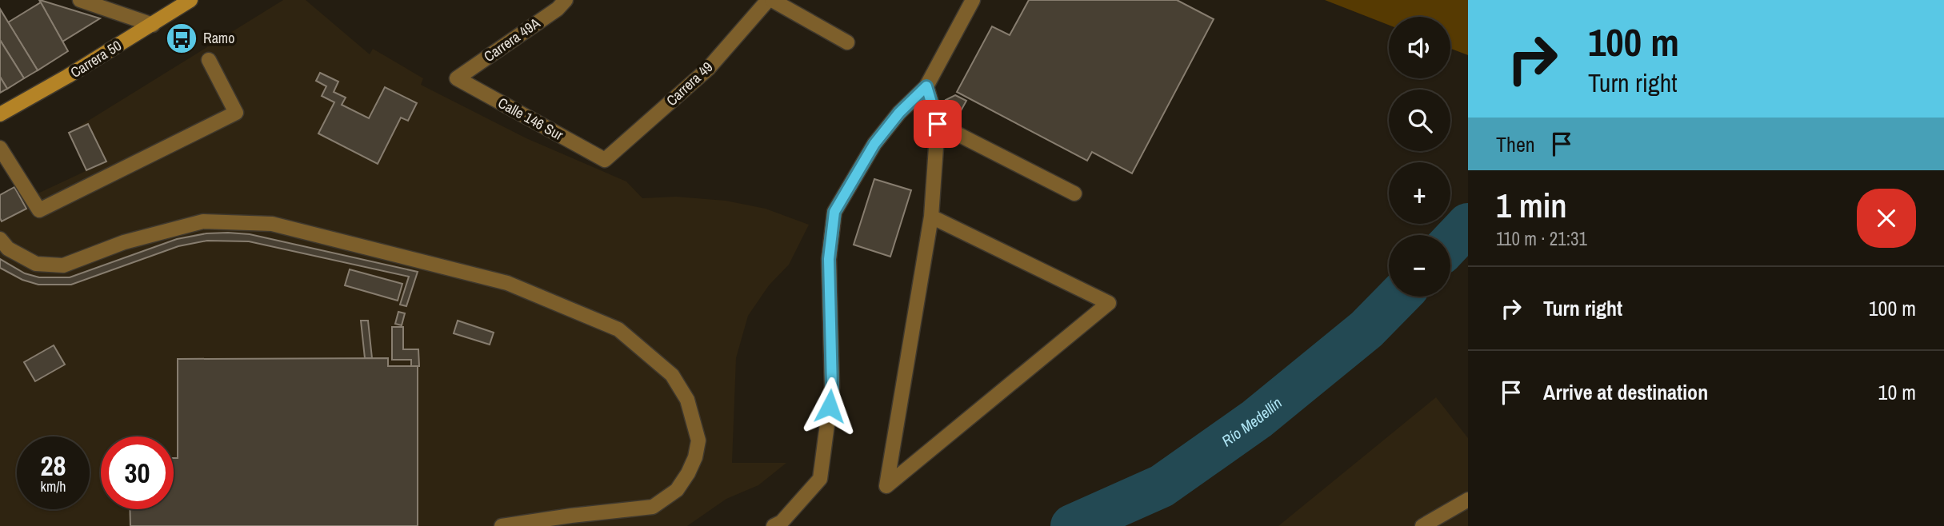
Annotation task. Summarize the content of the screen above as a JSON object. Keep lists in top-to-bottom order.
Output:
{
  "streets": {
    "main road": ["Carrera 50"],
    "street": ["Carrera 49A", "Carrera 49", "Calle 146 Sur"]
  },
  "crossings": [
    ["Carrera 49A", "Calle 146 Sur"],
    ["Carrera 49", "Calle 146 Sur"]
  ],
  "water": ["Río Medellín"],
  "places": {
    "bus stop": ["Ramo"]
  },
  "page": {
    "turn": ["100 m", "Turn right"],
    "map_buttons": ["+", "−"],
    "then": "Then",
    "heading": ["1 min", "110 m · 21:31"],
    "list": [
      {
        "name": "Turn right",
        "value": "100 m"
      },
      {
        "name": "Arrive at destination",
        "value": "10 m"
      }
    ],
    "speed": "28 km/h",
    "limit": "30"
  }
}
